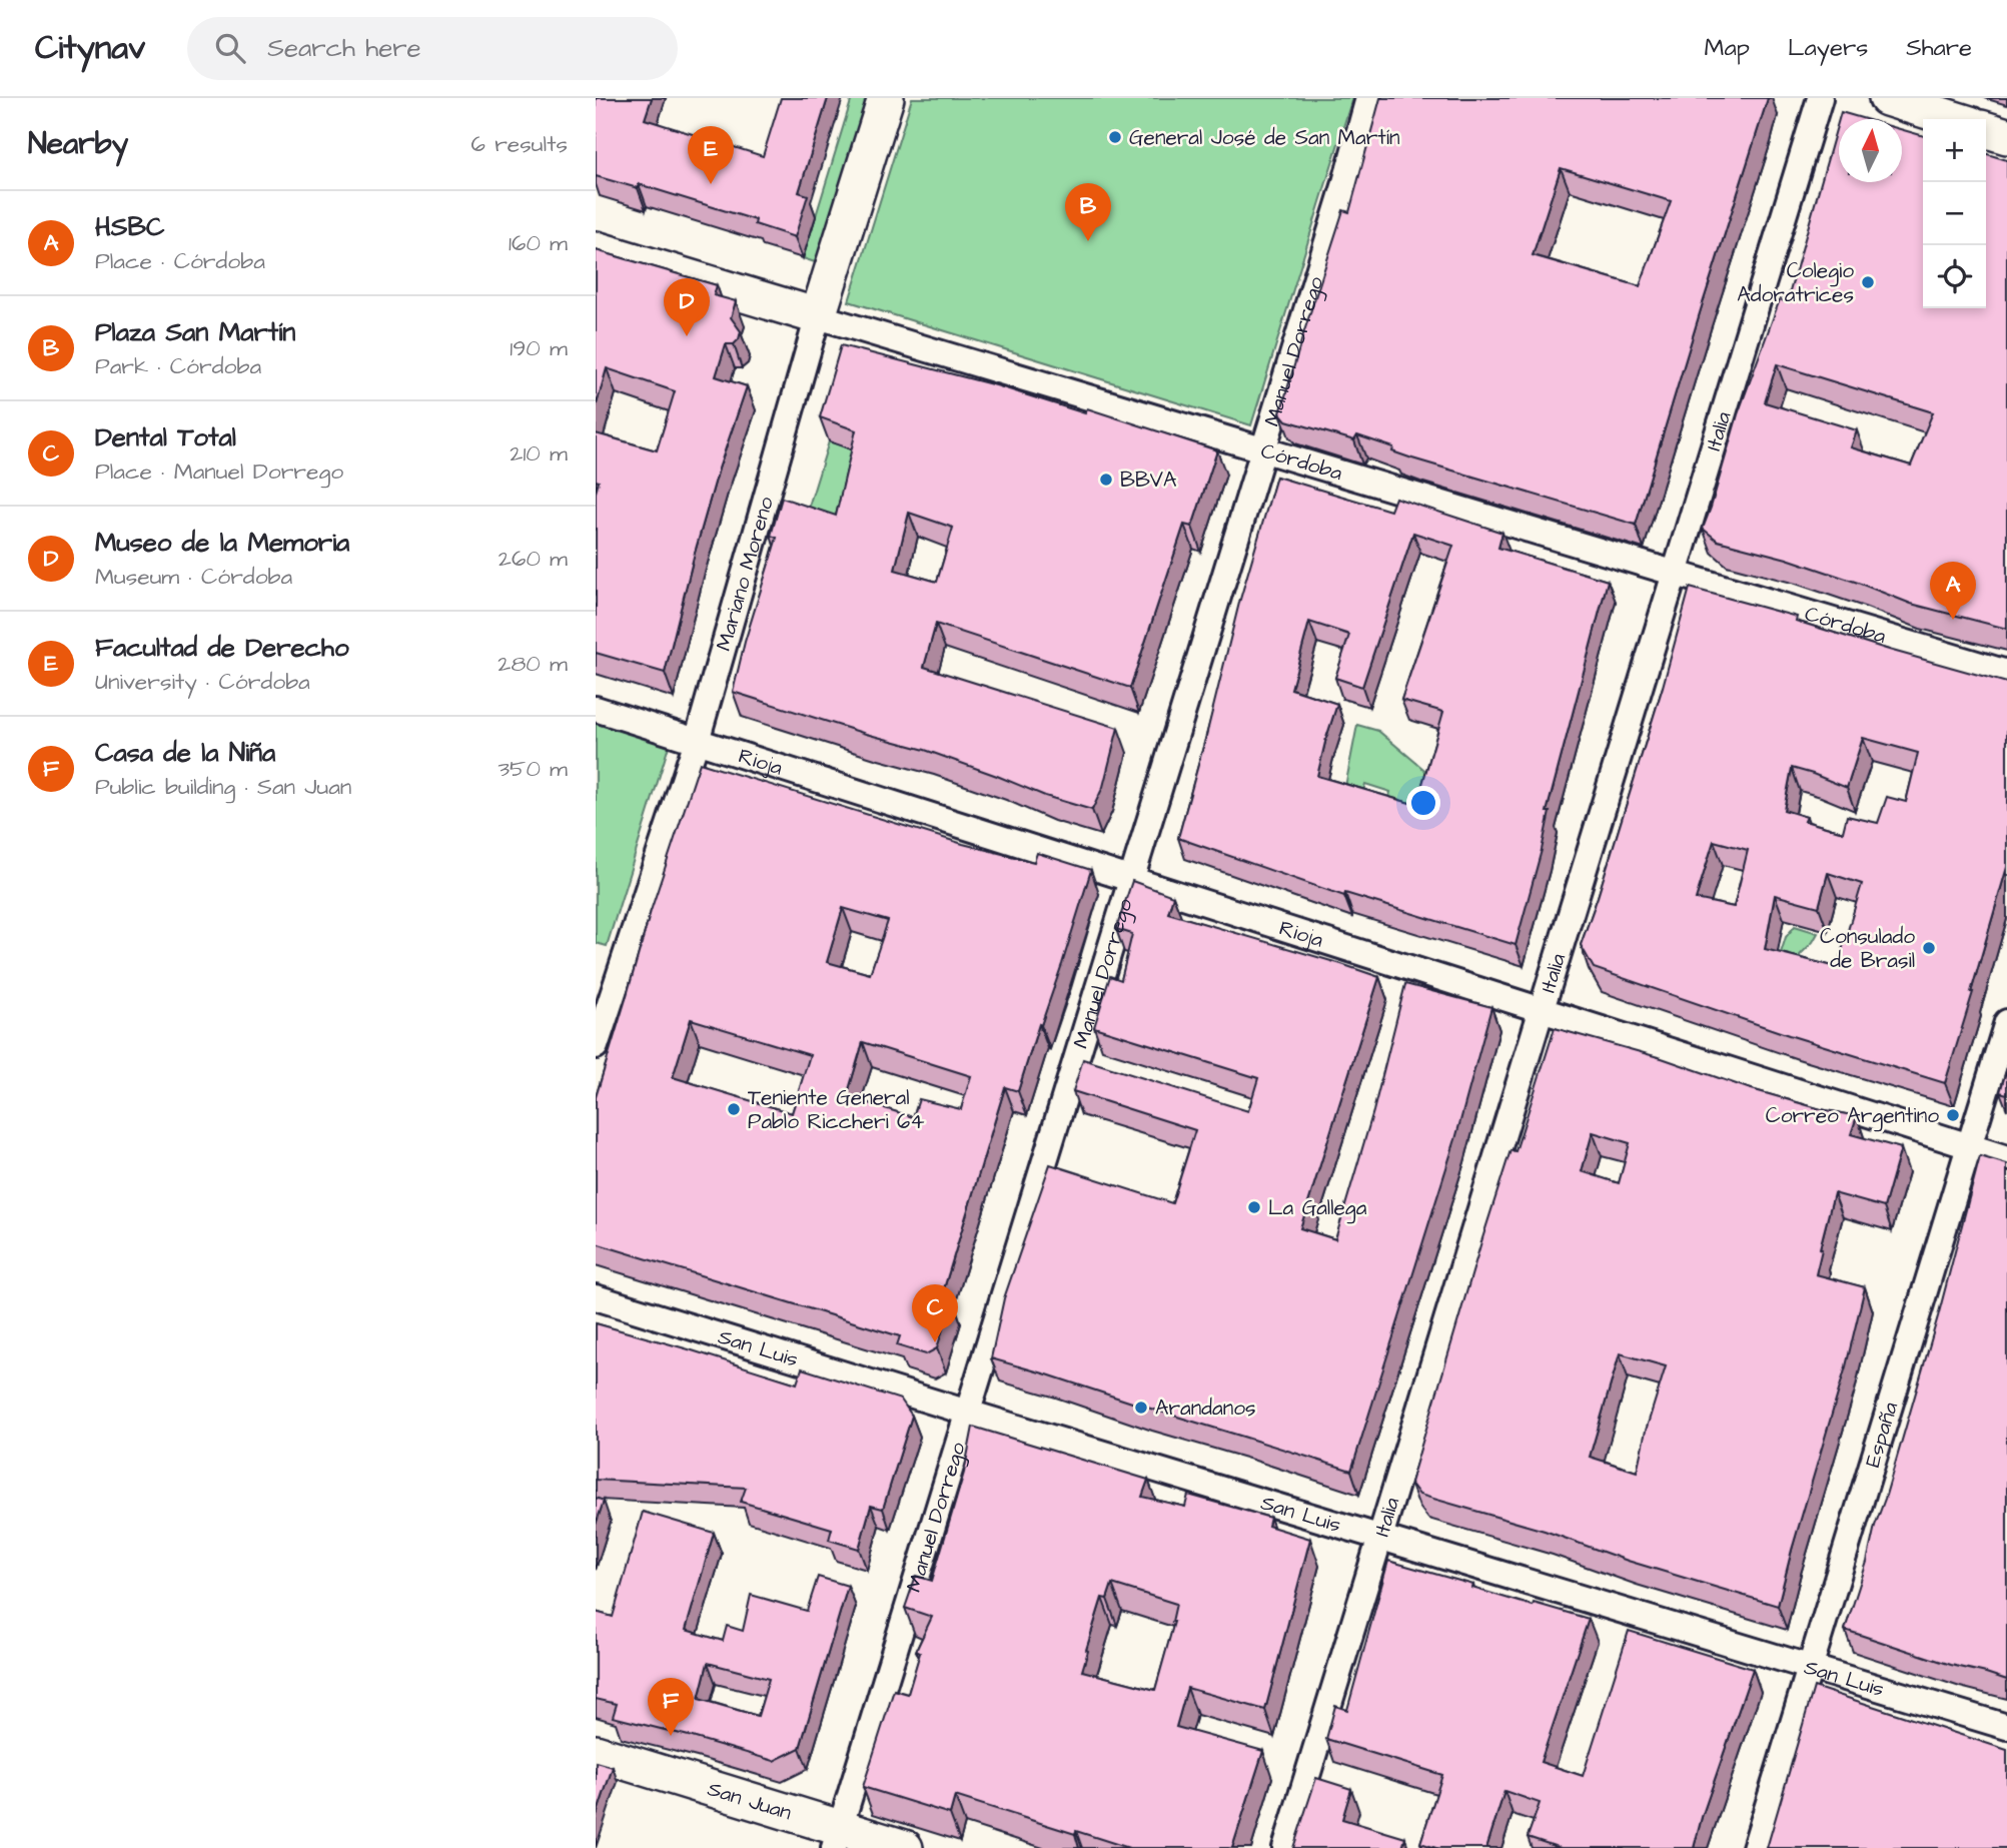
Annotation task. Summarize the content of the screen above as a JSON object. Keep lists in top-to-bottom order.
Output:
{
  "streets": {
    "main road": ["Córdoba", "Mariano Moreno", "San Juan"],
    "street": [
      "Manuel Dorrego",
      "Italia",
      "Rioja",
      "San Luis",
      "España"
    ]
  },
  "crossings": [
    ["Manuel Dorrego", "Córdoba"],
    ["Manuel Dorrego", "Rioja"],
    ["Manuel Dorrego", "San Luis"],
    ["Manuel Dorrego", "San Juan"],
    ["Italia", "Córdoba"],
    ["Italia", "Rioja"],
    ["Italia", "San Luis"],
    ["Córdoba", "Mariano Moreno"],
    ["Mariano Moreno", "Rioja"],
    ["Rioja", "España"],
    ["San Luis", "España"]
  ],
  "places": [
    "General José de San Martín",
    "Colegio Adoratrices",
    "BBVA",
    "Consulado de Brasil",
    "Teniente General Pablo Riccheri 64",
    "Correo Argentino",
    "La Gallega",
    "Arandanos"
  ],
  "north": "top",
  "page": {
    "header": "Citynav",
    "search": "Search here",
    "nav": ["Map", "Layers", "Share"],
    "heading": ["Nearby", "6 results"],
    "map_buttons": ["+", "−"],
    "pins": [
      "E",
      "B",
      "D",
      "A",
      "C",
      "F"
    ],
    "list": [
      {
        "mark": "A",
        "name": "HSBC",
        "note": "Place · Córdoba",
        "value": "160 m"
      },
      {
        "mark": "B",
        "name": "Plaza San Martín",
        "note": "Park · Córdoba",
        "value": "190 m"
      },
      {
        "mark": "C",
        "name": "Dental Total",
        "note": "Place · Manuel Dorrego",
        "value": "210 m"
      },
      {
        "mark": "D",
        "name": "Museo de la Memoria",
        "note": "Museum · Córdoba",
        "value": "260 m"
      },
      {
        "mark": "E",
        "name": "Facultad de Derecho",
        "note": "University · Córdoba",
        "value": "280 m"
      },
      {
        "mark": "F",
        "name": "Casa de la Niña",
        "note": "Public building · San Juan",
        "value": "350 m"
      }
    ]
  }
}
